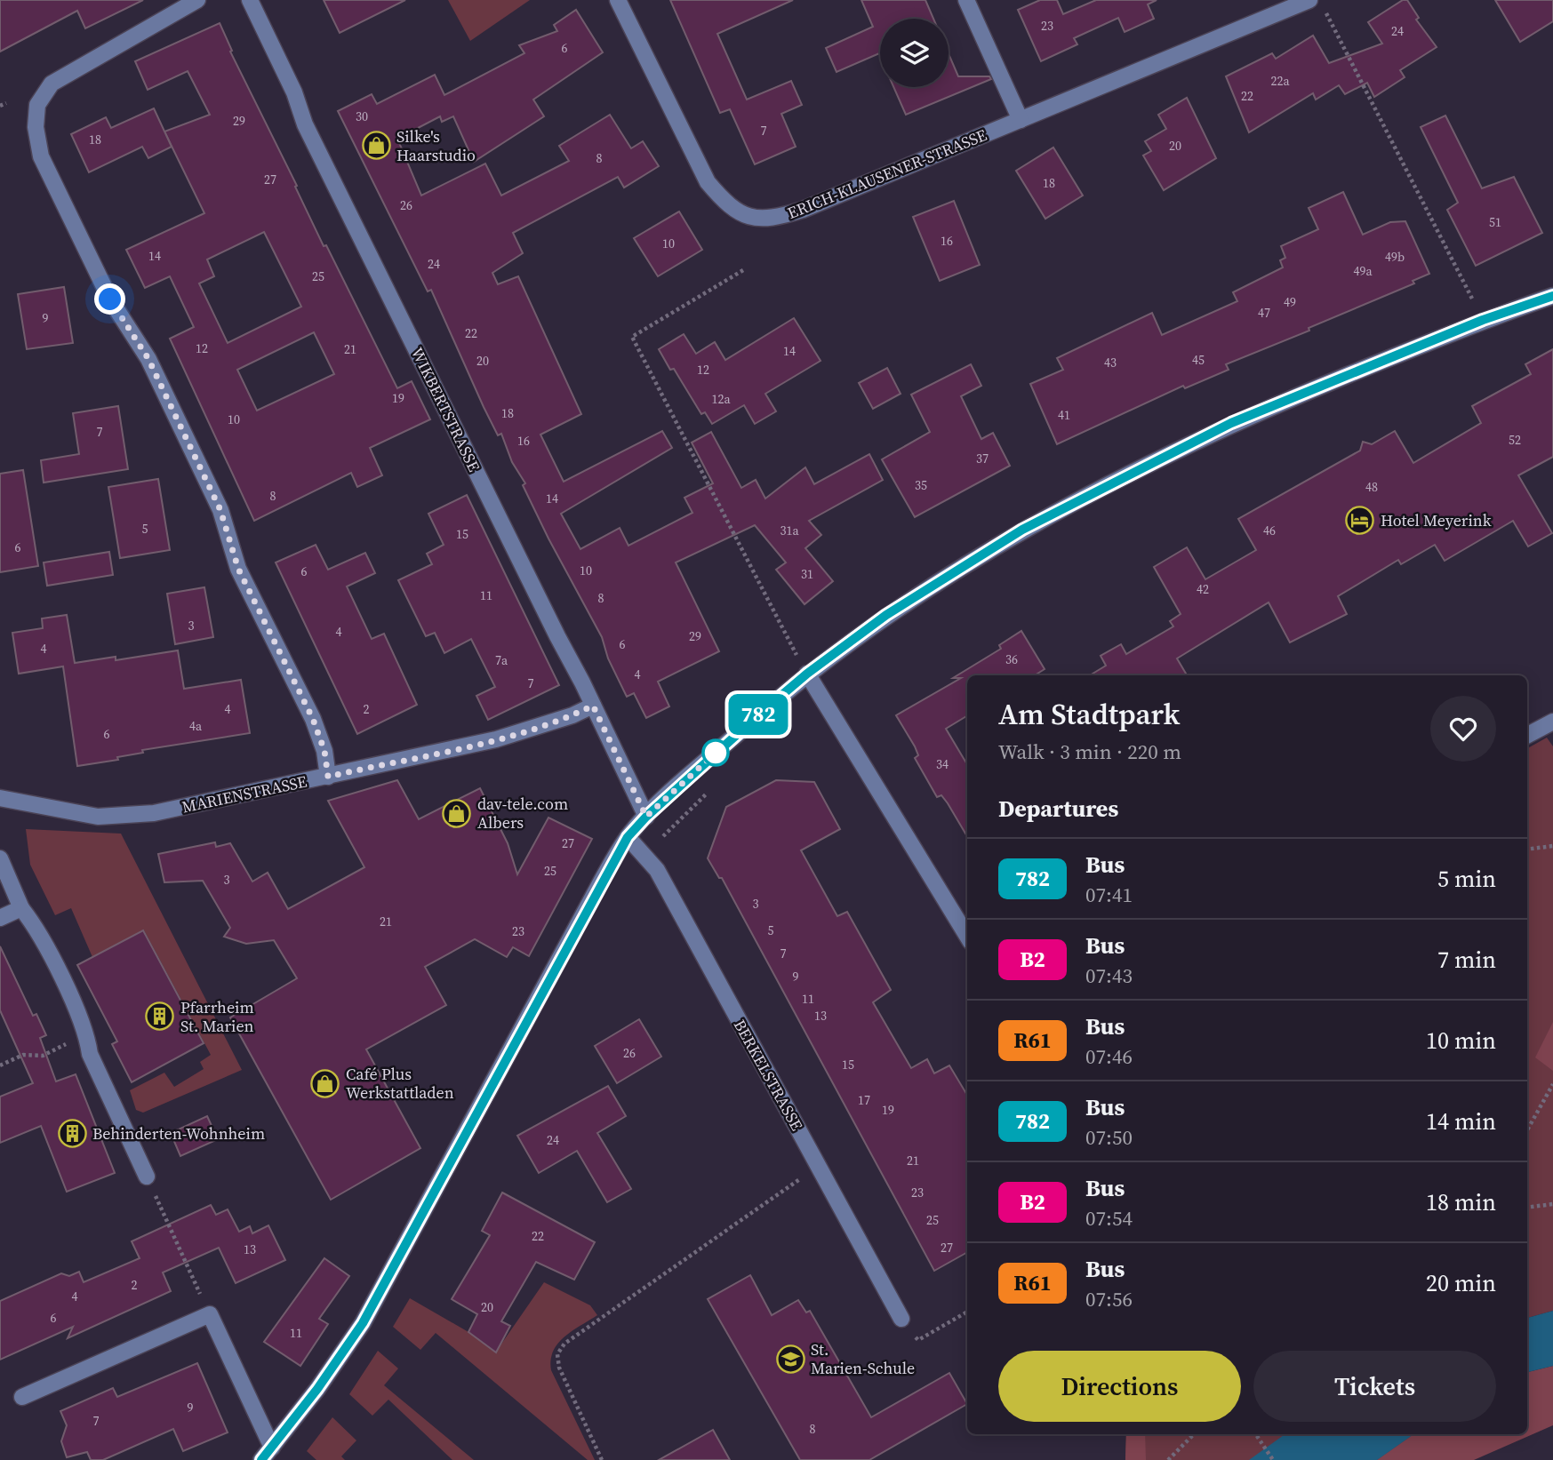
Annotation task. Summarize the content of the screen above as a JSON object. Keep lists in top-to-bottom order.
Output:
{
  "streets": {
    "street": [
      "ERICH-KLAUSENER-STRASSE",
      "WIKBERTSTRASSE",
      "MARIENSTRASSE",
      "BERKELSTRASSE"
    ]
  },
  "crossings": [
    ["WIKBERTSTRASSE", "MARIENSTRASSE"]
  ],
  "places": {
    "shop": ["Silke's Haarstudio", "dav-tele.com Albers", "Café Plus Werkstattladen"],
    "hotel": ["Hotel Meyerink"],
    "building": ["Pfarrheim St. Marien", "Behinderten-Wohnheim"],
    "school or university": ["St. Marien-Schule"]
  },
  "lines": ["bus line 782"],
  "house_numbers": [
    "23",
    "24",
    "6",
    "22a",
    "22",
    "30",
    "29",
    "7",
    "18",
    "20",
    "8",
    "27",
    "18",
    "26",
    "51",
    "16",
    "10",
    "14",
    "49b",
    "24",
    "49a",
    "25",
    "49",
    "47",
    "9",
    "22",
    "12",
    "21",
    "14",
    "45",
    "20",
    "43",
    "12",
    "19",
    "12a",
    "18",
    "41",
    "10",
    "7",
    "52",
    "16",
    "37",
    "35",
    "48",
    "8",
    "14",
    "5",
    "31a",
    "46",
    "15",
    "6",
    "10",
    "6",
    "31",
    "42",
    "11",
    "8",
    "3",
    "4",
    "29",
    "6",
    "4",
    "36",
    "7a",
    "4",
    "7",
    "4",
    "2",
    "4a",
    "6",
    "34",
    "27",
    "25",
    "3",
    "3",
    "21",
    "5",
    "23",
    "7",
    "9",
    "11",
    "13",
    "26",
    "15",
    "17",
    "19",
    "24",
    "21",
    "23",
    "25",
    "22",
    "27",
    "13",
    "2",
    "4",
    "20",
    "6",
    "11",
    "9",
    "7",
    "8"
  ],
  "page": {
    "on_map": "782",
    "heading": [
      ["Am Stadtpark", "Walk · 3 min · 220 m"],
      "Departures"
    ],
    "list": [
      {
        "mark": "782",
        "name": "Bus",
        "note": "07:41",
        "value": "5 min"
      },
      {
        "mark": "B2",
        "name": "Bus",
        "note": "07:43",
        "value": "7 min"
      },
      {
        "mark": "R61",
        "name": "Bus",
        "note": "07:46",
        "value": "10 min"
      },
      {
        "mark": "782",
        "name": "Bus",
        "note": "07:50",
        "value": "14 min"
      },
      {
        "mark": "B2",
        "name": "Bus",
        "note": "07:54",
        "value": "18 min"
      },
      {
        "mark": "R61",
        "name": "Bus",
        "note": "07:56",
        "value": "20 min"
      }
    ],
    "buttons": ["Directions", "Tickets"]
  }
}
